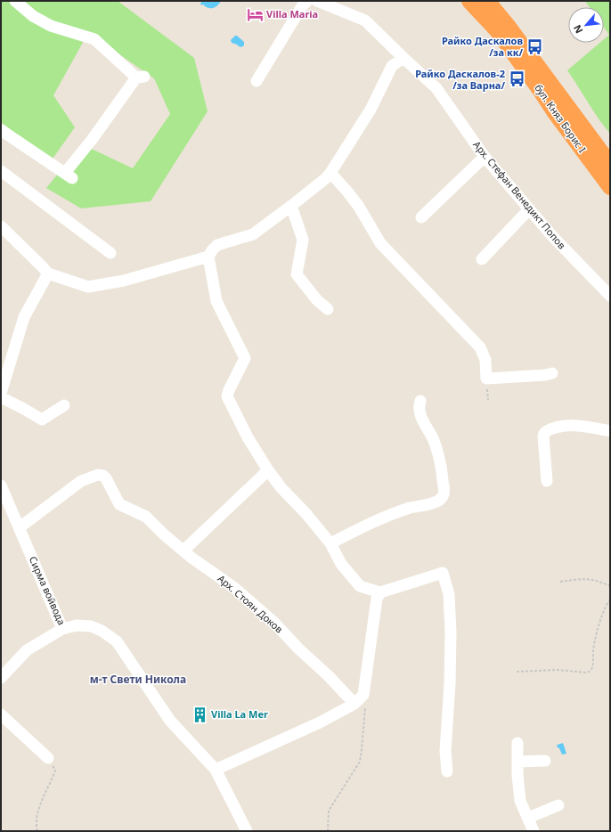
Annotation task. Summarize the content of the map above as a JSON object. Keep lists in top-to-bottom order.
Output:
{
  "streets": {
    "highway": ["бул. Княз Борис I"],
    "street": ["Арх. Стефан Венедикт Попов", "Сирма войвода", "Арх. Стоян Доков"]
  },
  "crossings": [
    ["Сирма войвода", "Арх. Стоян Доков"]
  ],
  "districts": ["м-т Свети Никола"],
  "places": {
    "hotel": ["Villa Maria"],
    "bus stop": ["Райко Даскалов /за кк/", "Райко Даскалов-2 /за Варна/"],
    "building": ["Villa La Mer"]
  },
  "north": "bottom left"
}
